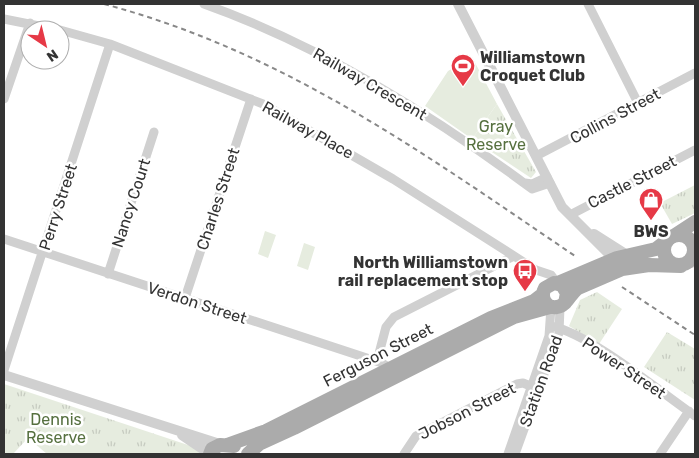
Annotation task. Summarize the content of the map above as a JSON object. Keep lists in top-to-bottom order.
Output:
{
  "streets": {
    "main road": ["Ferguson Street"],
    "street": [
      "Railway Crescent",
      "Collins Street",
      "Railway Place",
      "Castle Street",
      "Charles Street",
      "Nancy Court",
      "Perry Street",
      "Verdon Street",
      "Power Street",
      "Station Road",
      "Jobson Street"
    ]
  },
  "crossings": [
    ["Railway Place", "Charles Street"],
    ["Railway Place", "Perry Street"],
    ["Railway Place", "Ferguson Street"],
    ["Charles Street", "Verdon Street"],
    ["Nancy Court", "Verdon Street"],
    ["Perry Street", "Verdon Street"],
    ["Verdon Street", "Ferguson Street"],
    ["Ferguson Street", "Station Road"],
    ["Power Street", "Station Road"],
    ["Station Road", "Jobson Street"]
  ],
  "parks": ["Gray Reserve", "Dennis Reserve"],
  "places": {
    "sports": ["Williamstown Croquet Club"],
    "shop": ["BWS"],
    "bus stop": ["North Williamstown rail replacement stop"]
  },
  "north": "bottom right"
}
